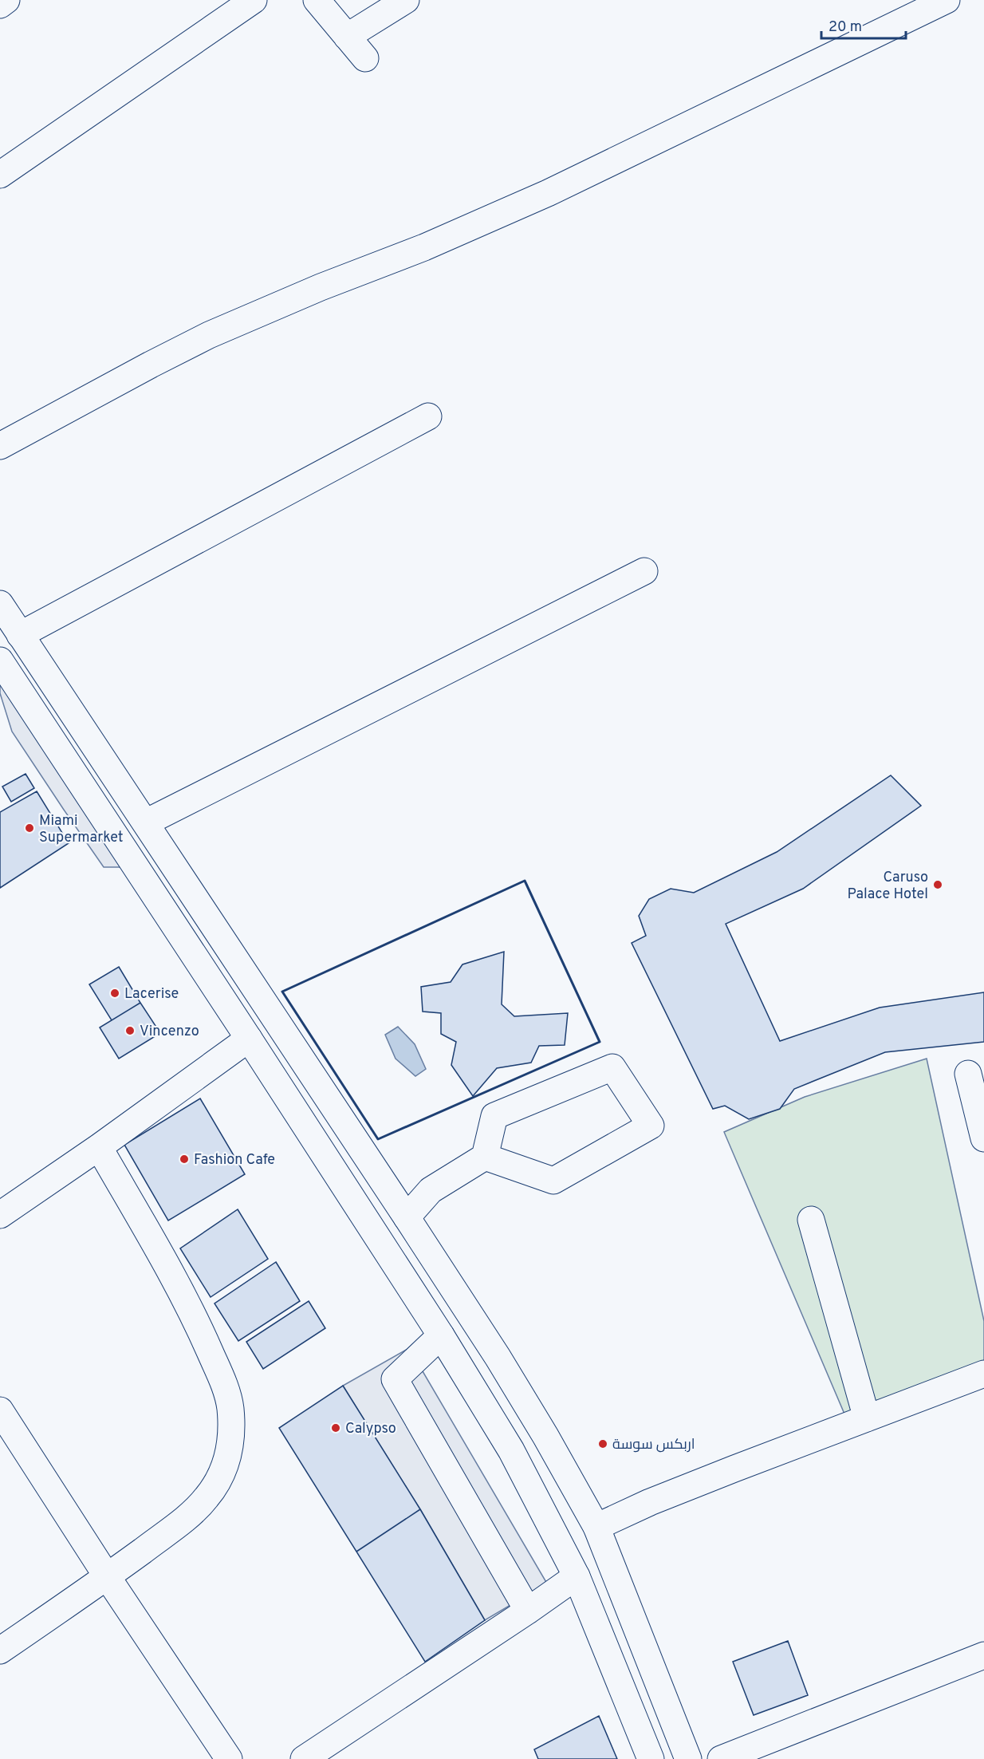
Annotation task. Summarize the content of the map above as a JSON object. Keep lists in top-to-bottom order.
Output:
{
  "places": [
    "Miami Supermarket",
    "Caruso Palace Hotel",
    "Lacerise",
    "Vincenzo",
    "Fashion Cafe",
    "Calypso",
    "اربكس سوسة"
  ],
  "scale_bar": "20 m"
}
